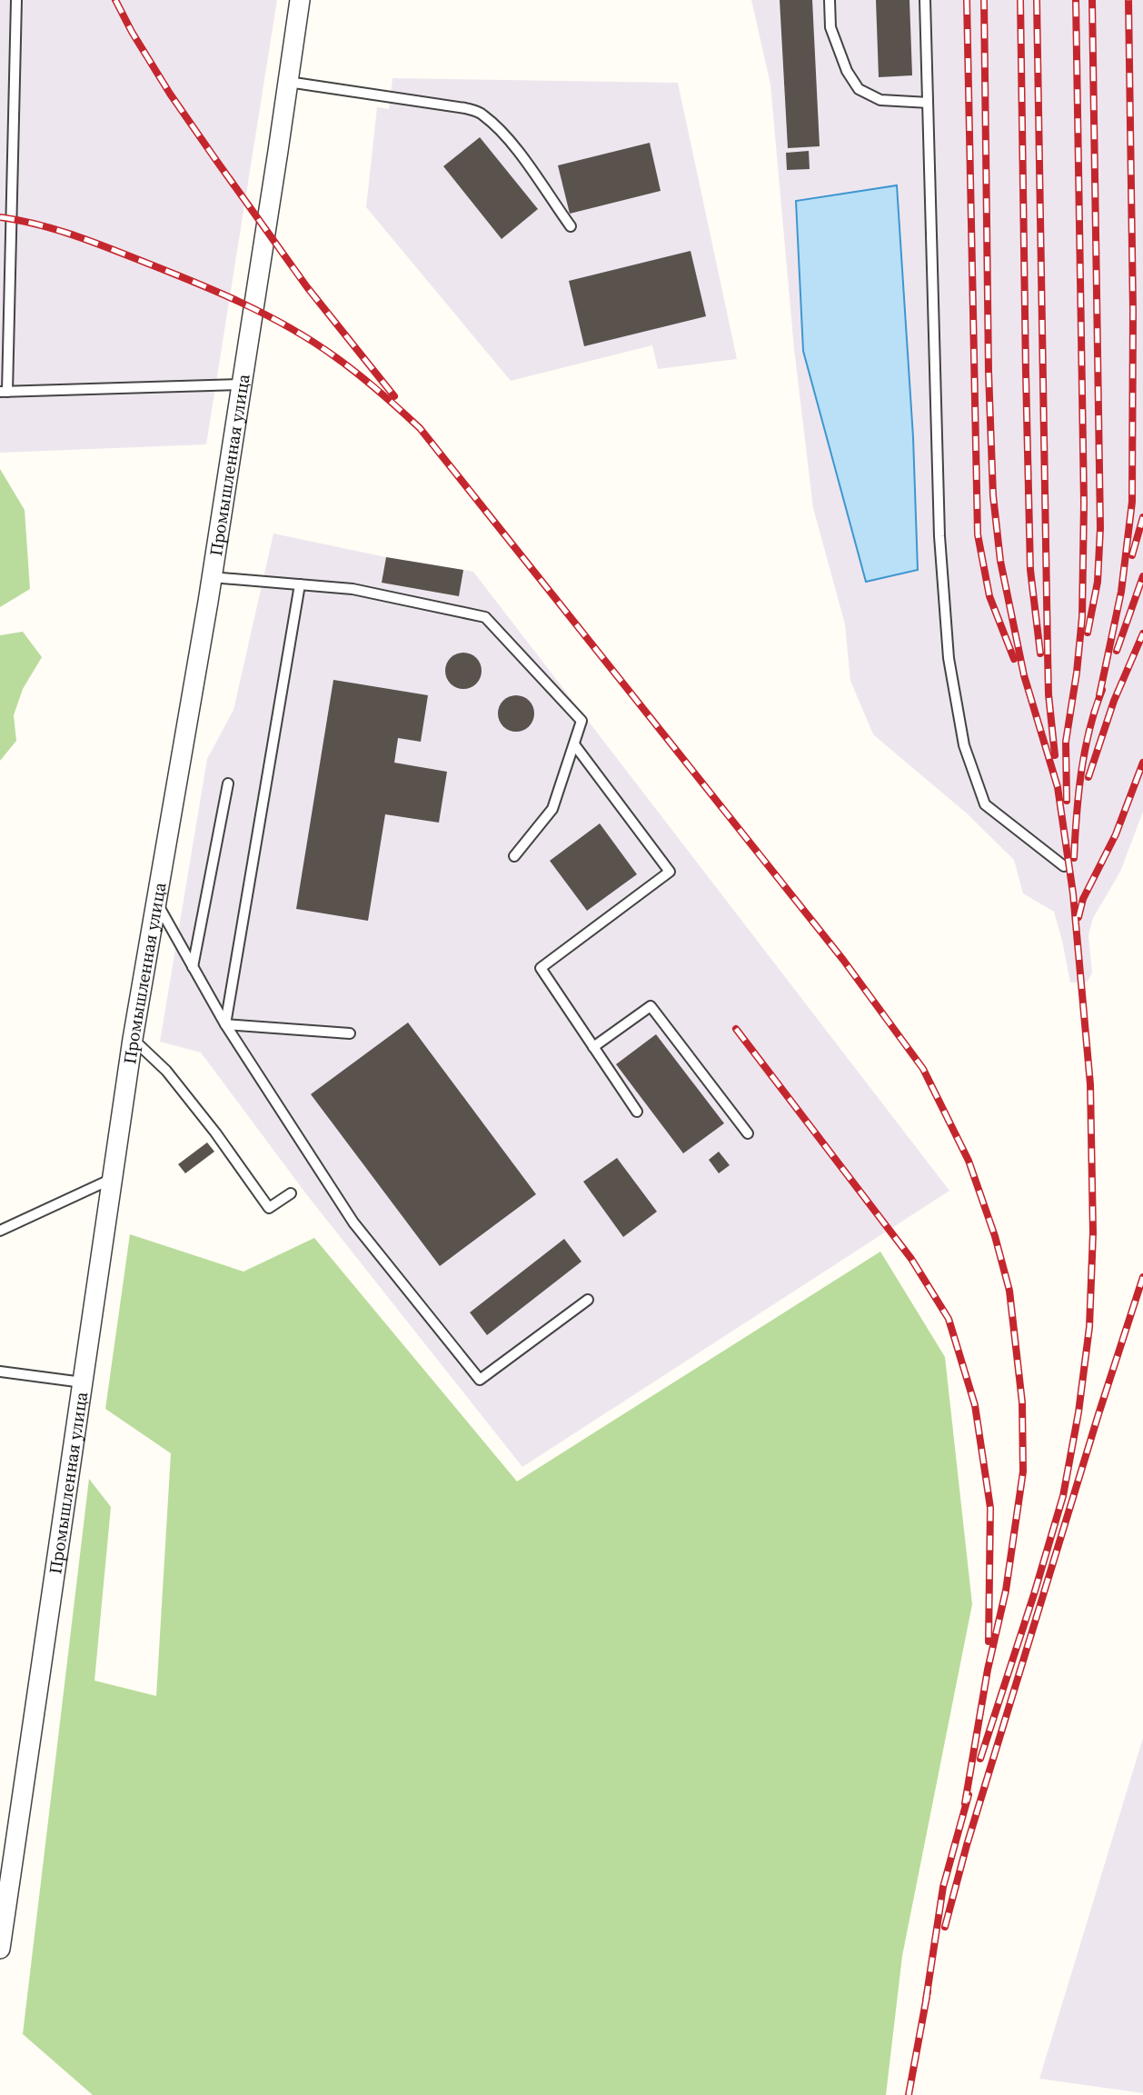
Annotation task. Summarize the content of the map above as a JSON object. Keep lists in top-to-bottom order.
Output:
{
  "streets": {
    "street": ["Промышленная улица"]
  }
}
